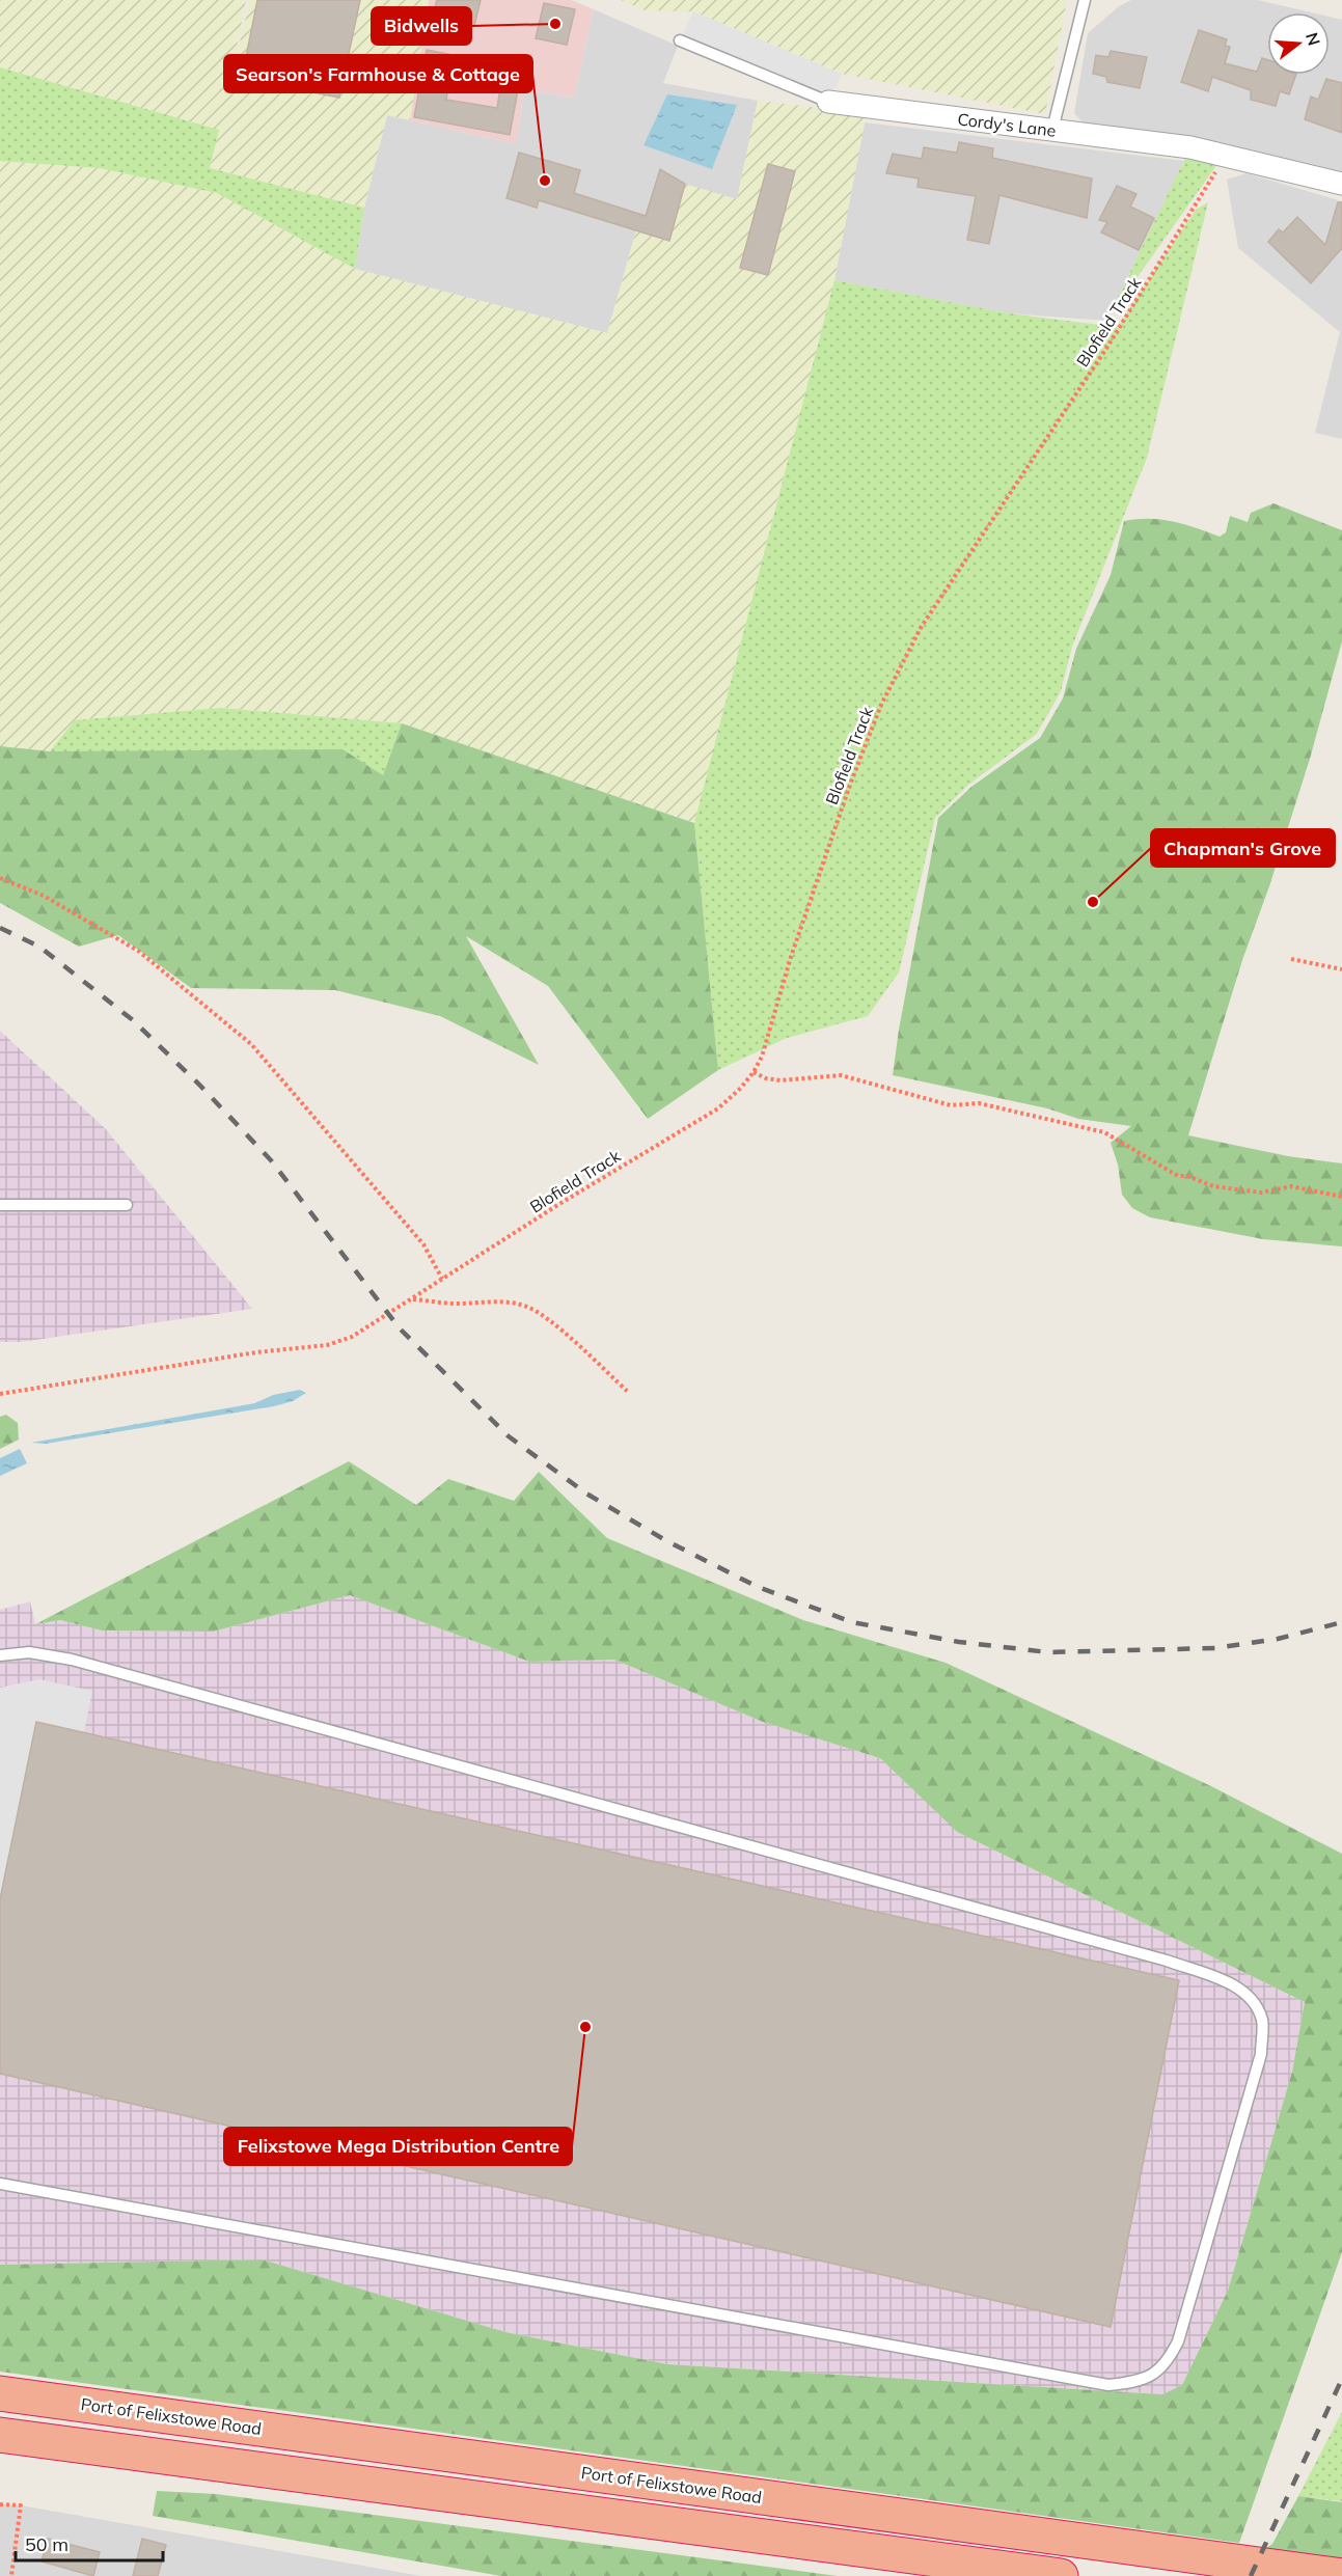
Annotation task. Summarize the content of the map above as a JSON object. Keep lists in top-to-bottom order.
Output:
{
  "streets": {
    "highway": ["Port of Felixstowe Road"],
    "street": ["Cordy's Lane"],
    "path": ["Blofield Track"]
  },
  "crossings": [
    ["Cordy's Lane", "Blofield Track"]
  ],
  "places": [
    "Bidwells",
    "Searson's Farmhouse & Cottage",
    "Chapman's Grove",
    "Felixstowe Mega Distribution Centre"
  ],
  "scale_bar": "50 m",
  "north": "right"
}
